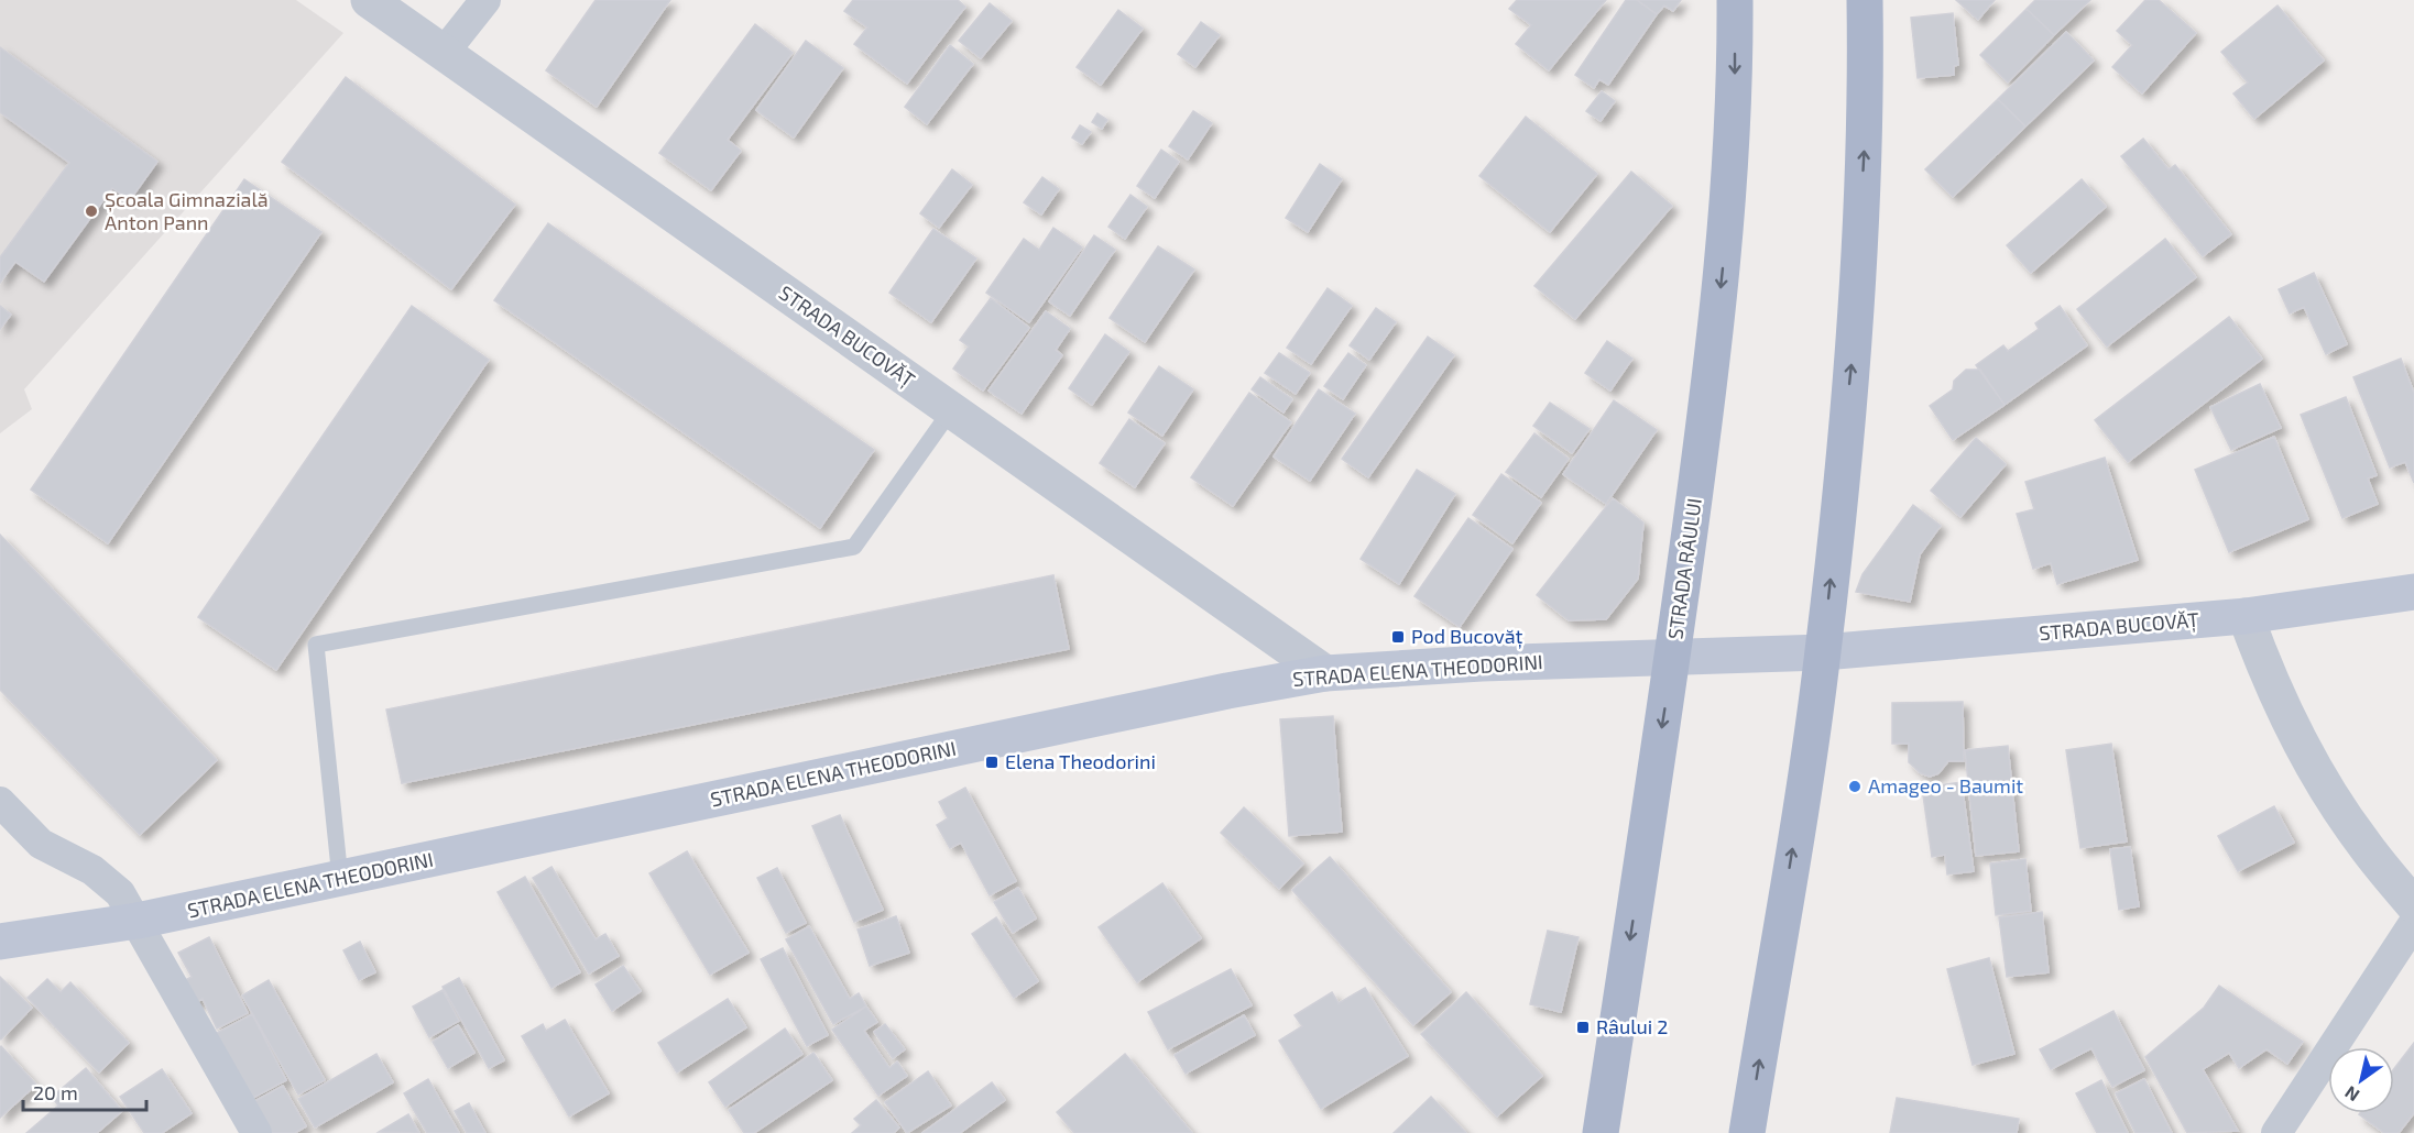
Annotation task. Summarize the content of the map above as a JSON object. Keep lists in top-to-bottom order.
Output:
{
  "streets": {
    "main road": ["STRADA BUCOVĂȚ", "STRADA RÂULUI", "STRADA ELENA THEODORINI"]
  },
  "crossings": [
    ["STRADA BUCOVĂȚ", "STRADA RÂULUI"],
    ["STRADA BUCOVĂȚ", "STRADA ELENA THEODORINI"],
    ["STRADA RÂULUI", "STRADA ELENA THEODORINI"]
  ],
  "places": {
    "other": ["Școala Gimnazială Anton Pann", "Amageo - Baumit"],
    "transit": ["Pod Bucovăț", "Elena Theodorini", "Râului 2"]
  },
  "scale_bar": "20 m",
  "north": "bottom left"
}
